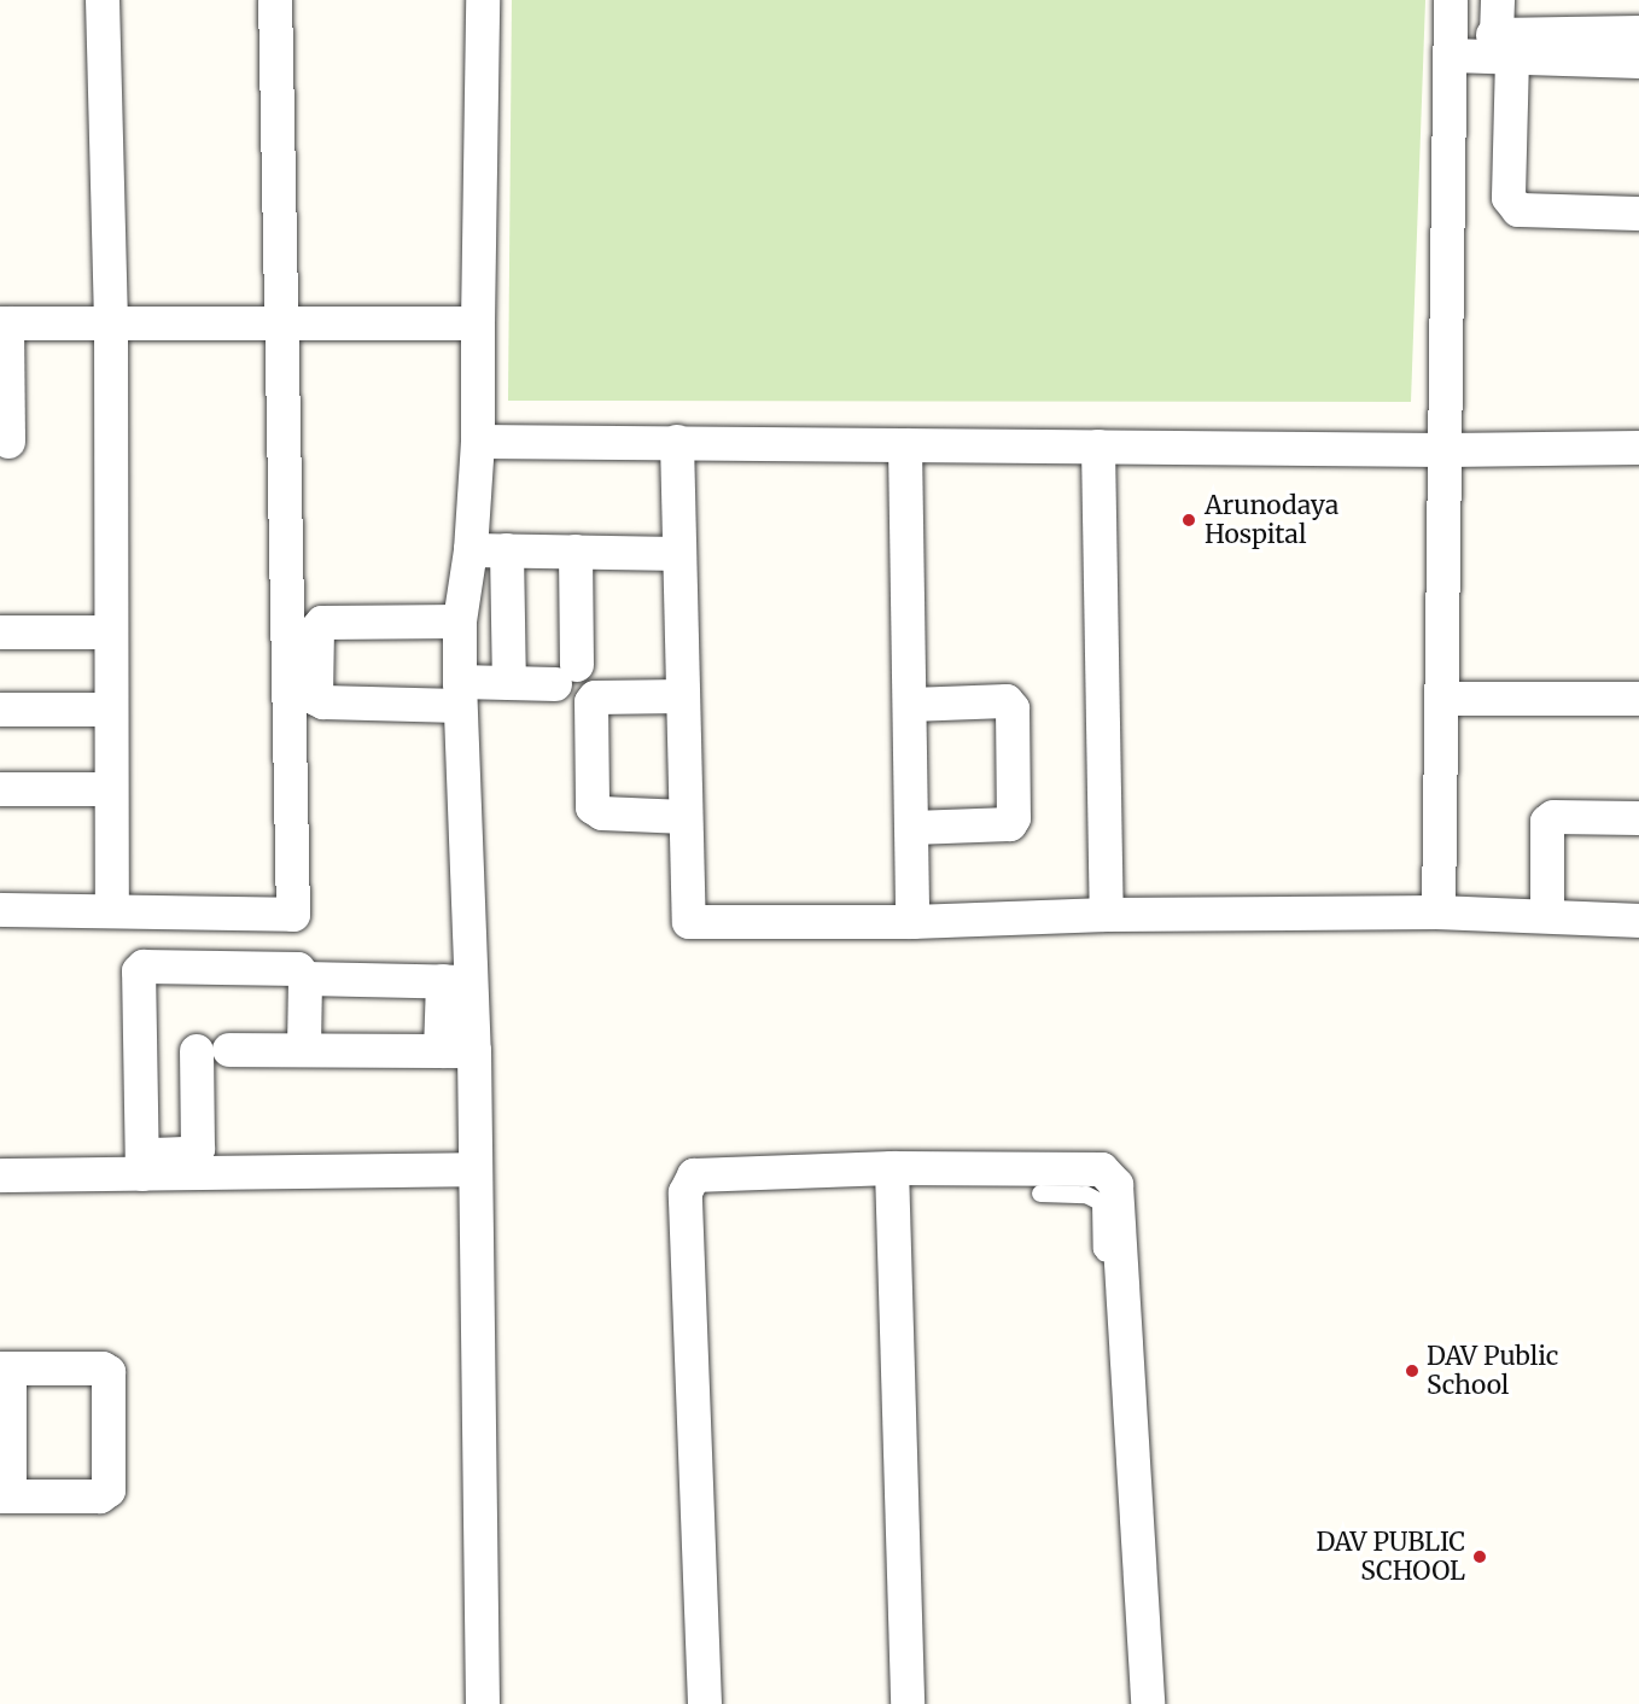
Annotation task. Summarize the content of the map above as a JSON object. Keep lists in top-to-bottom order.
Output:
{
  "places": ["Arunodaya Hospital", "DAV Public School", "DAV PUBLIC SCHOOL"]
}
